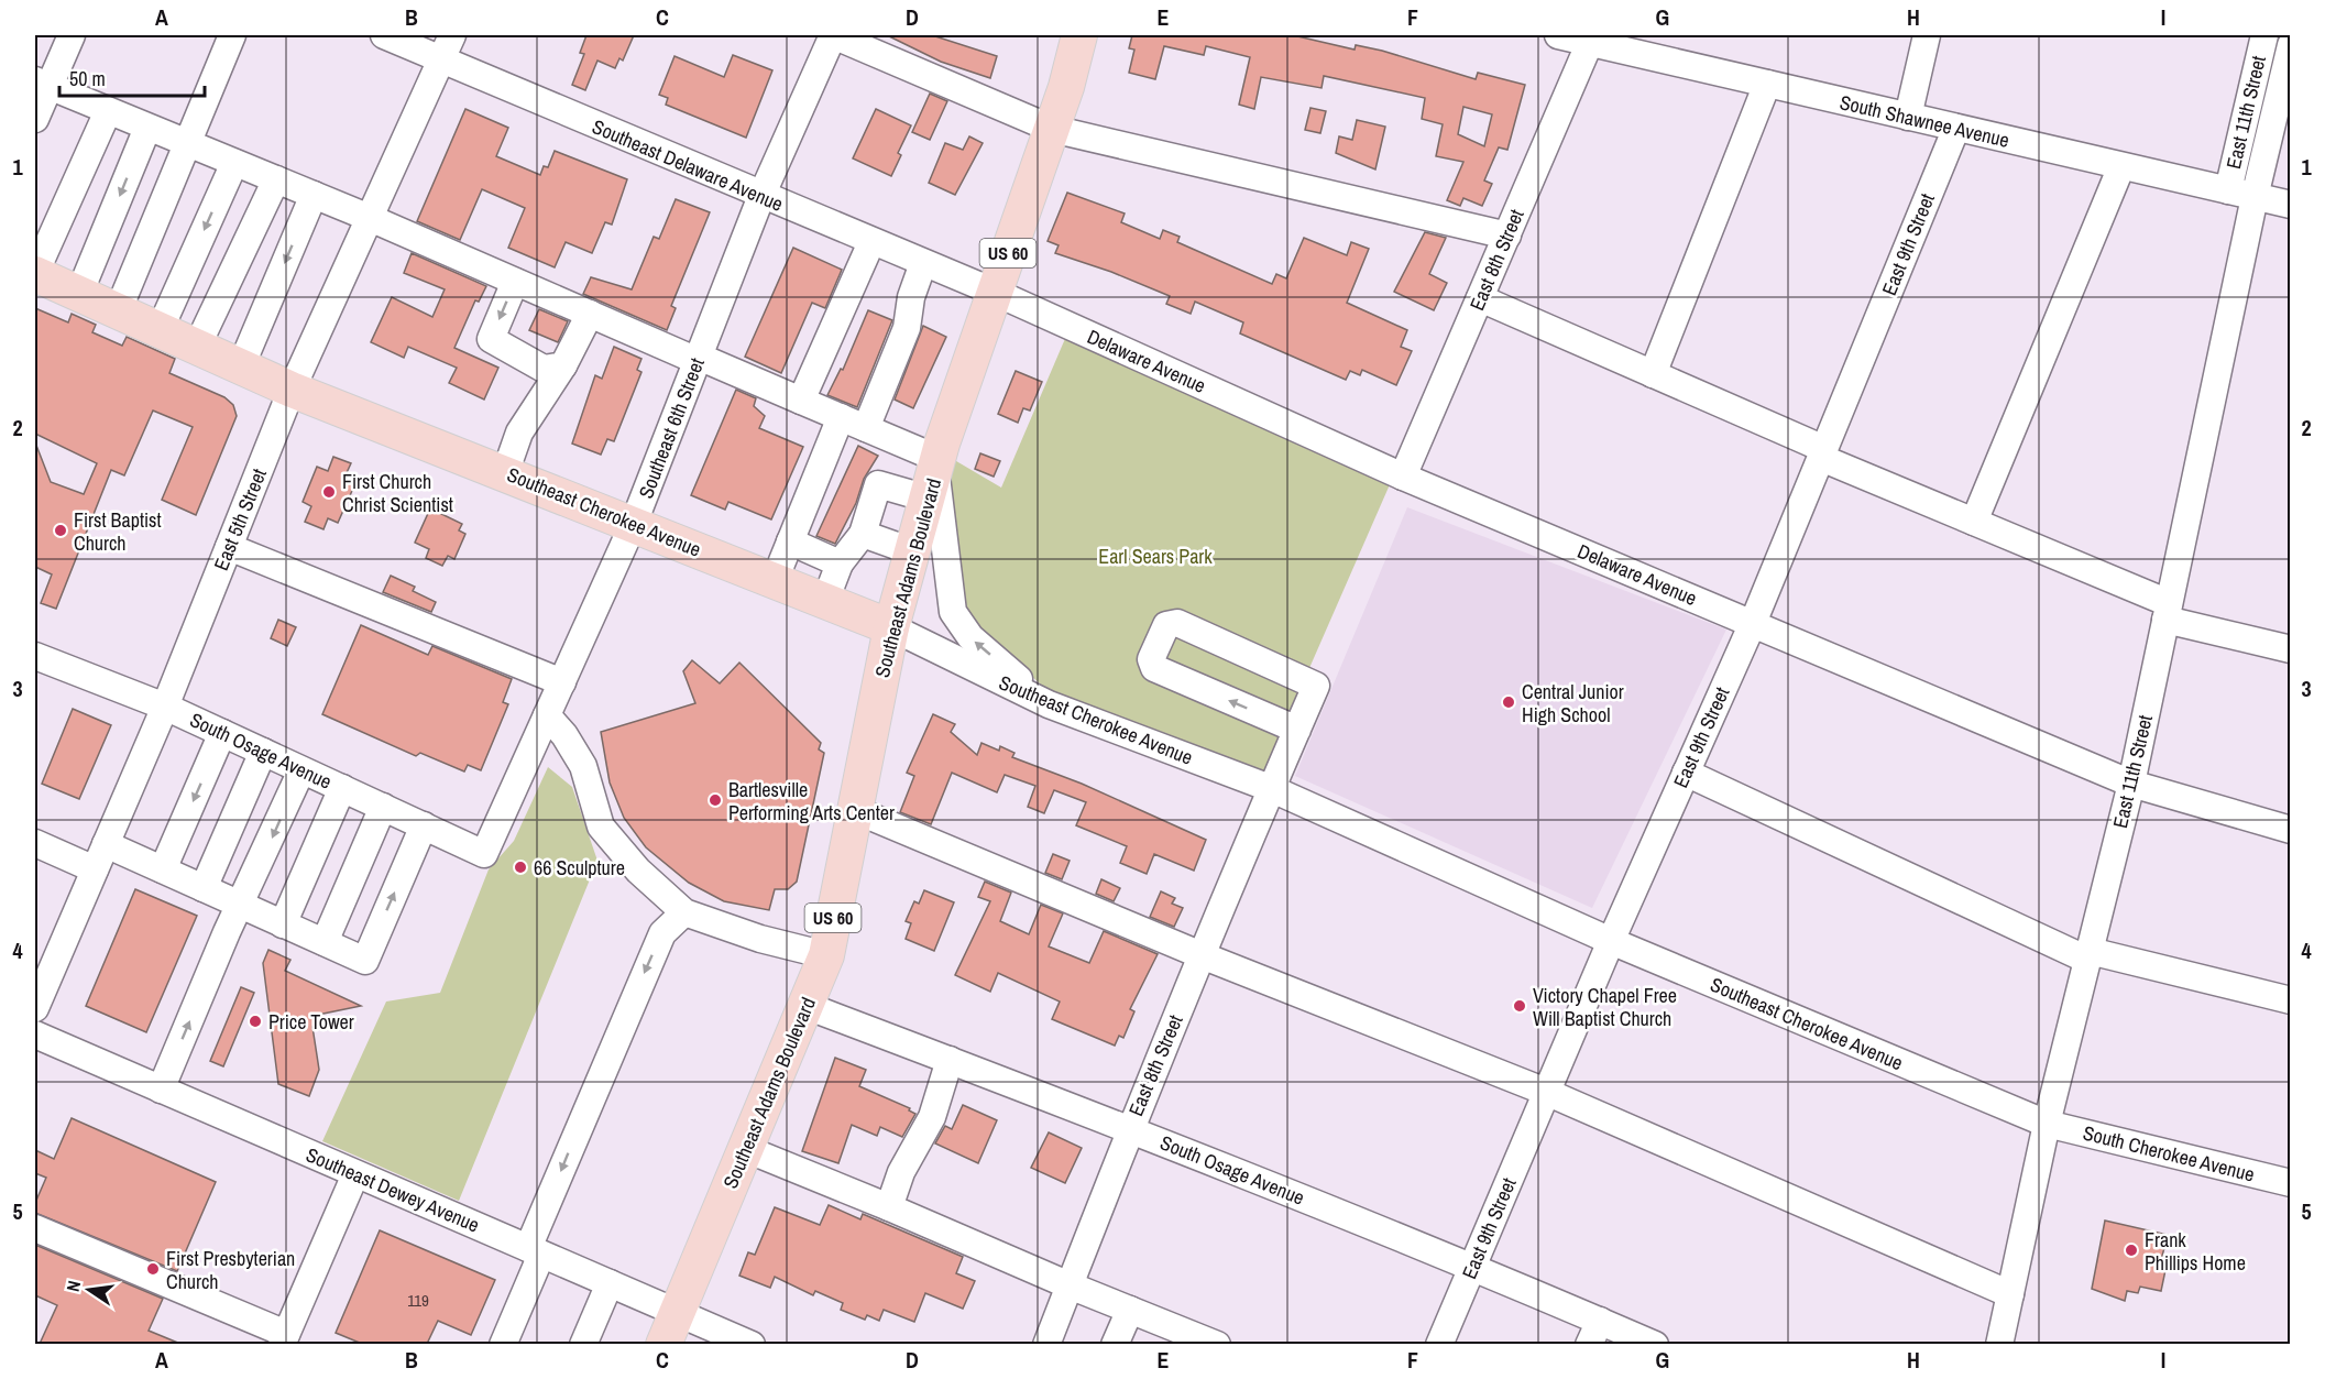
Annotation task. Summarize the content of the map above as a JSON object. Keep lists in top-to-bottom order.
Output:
{
  "streets": {
    "main road": ["US 60", "Southeast Cherokee Avenue", "Southeast Adams Boulevard"],
    "street": [
      "East 11th Street",
      "South Shawnee Avenue",
      "Southeast Delaware Avenue",
      "East 9th Street",
      "East 8th Street",
      "Delaware Avenue",
      "Southeast 6th Street",
      "East 5th Street",
      "South Osage Avenue",
      "South Cherokee Avenue",
      "Southeast Dewey Avenue"
    ]
  },
  "crossings": [
    ["East 11th Street", "South Shawnee Avenue"],
    ["East 11th Street", "Delaware Avenue"],
    ["East 11th Street", "Southeast Cherokee Avenue"],
    ["East 11th Street", "South Cherokee Avenue"],
    ["South Shawnee Avenue", "East 9th Street"],
    ["South Shawnee Avenue", "East 8th Street"],
    ["Southeast Delaware Avenue", "Delaware Avenue"],
    ["Southeast Delaware Avenue", "Southeast 6th Street"],
    ["Southeast Delaware Avenue", "East 5th Street"],
    ["Southeast Delaware Avenue", "Southeast Adams Boulevard"],
    ["East 9th Street", "Delaware Avenue"],
    ["East 9th Street", "Southeast Cherokee Avenue"],
    ["East 9th Street", "South Osage Avenue"],
    ["East 8th Street", "Delaware Avenue"],
    ["East 8th Street", "Southeast Cherokee Avenue"],
    ["East 8th Street", "South Osage Avenue"],
    ["Delaware Avenue", "Southeast Adams Boulevard"],
    ["Southeast 6th Street", "Southeast Cherokee Avenue"],
    ["Southeast 6th Street", "South Osage Avenue"],
    ["Southeast Cherokee Avenue", "East 5th Street"],
    ["Southeast Cherokee Avenue", "Southeast Adams Boulevard"],
    ["Southeast Cherokee Avenue", "South Cherokee Avenue"],
    ["East 5th Street", "South Osage Avenue"],
    ["Southeast Adams Boulevard", "South Osage Avenue"],
    ["Southeast Adams Boulevard", "Southeast Dewey Avenue"]
  ],
  "parks": ["Earl Sears Park"],
  "places": [
    "First Church Christ Scientist",
    "First Baptist Church",
    "Central Junior High School",
    "Bartlesville Performing Arts Center",
    "66 Sculpture",
    "Victory Chapel Free Will Baptist Church",
    "Price Tower",
    "Frank Phillips Home",
    "First Presbyterian Church"
  ],
  "house_numbers": ["119"],
  "scale_bar": "50 m",
  "north": "left",
  "grid": {
    "columns": [
      "A",
      "B",
      "C",
      "D",
      "E",
      "F",
      "G",
      "H",
      "I"
    ],
    "rows": [
      "1",
      "2",
      "3",
      "4",
      "5"
    ]
  }
}
